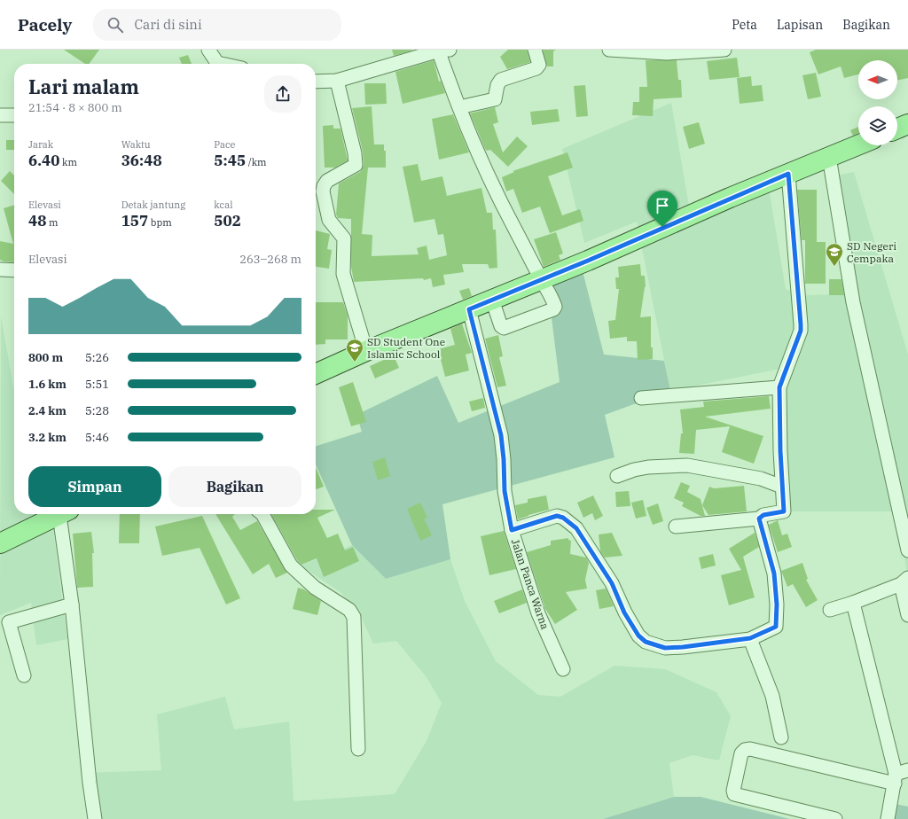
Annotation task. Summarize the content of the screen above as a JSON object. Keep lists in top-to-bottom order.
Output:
{
  "streets": {
    "street": ["Jalan Panca Warna"]
  },
  "places": {
    "school or university": ["SD Negeri Cempaka", "SD Student One Islamic School"]
  },
  "north": "left",
  "page": {
    "header": "Pacely",
    "search": "Cari di sini",
    "nav": ["Peta", "Lapisan", "Bagikan"],
    "heading": ["Lari malam", "21:54 · 8 × 800 m"],
    "stats": [
      ["Jarak", "6.40 km"],
      ["Waktu", "36:48"],
      ["Pace", "5:45 /km"],
      ["Elevasi", "48 m"],
      ["Detak jantung", "157 bpm"],
      ["kcal", "502"]
    ],
    "chart": ["Elevasi", "263–268 m"],
    "list": [
      {
        "name": "800 m",
        "note": "5:26"
      },
      {
        "name": "1.6 km",
        "note": "5:51"
      },
      {
        "name": "2.4 km",
        "note": "5:28"
      },
      {
        "name": "3.2 km",
        "note": "5:46"
      }
    ],
    "buttons": ["Simpan", "Bagikan"]
  }
}
